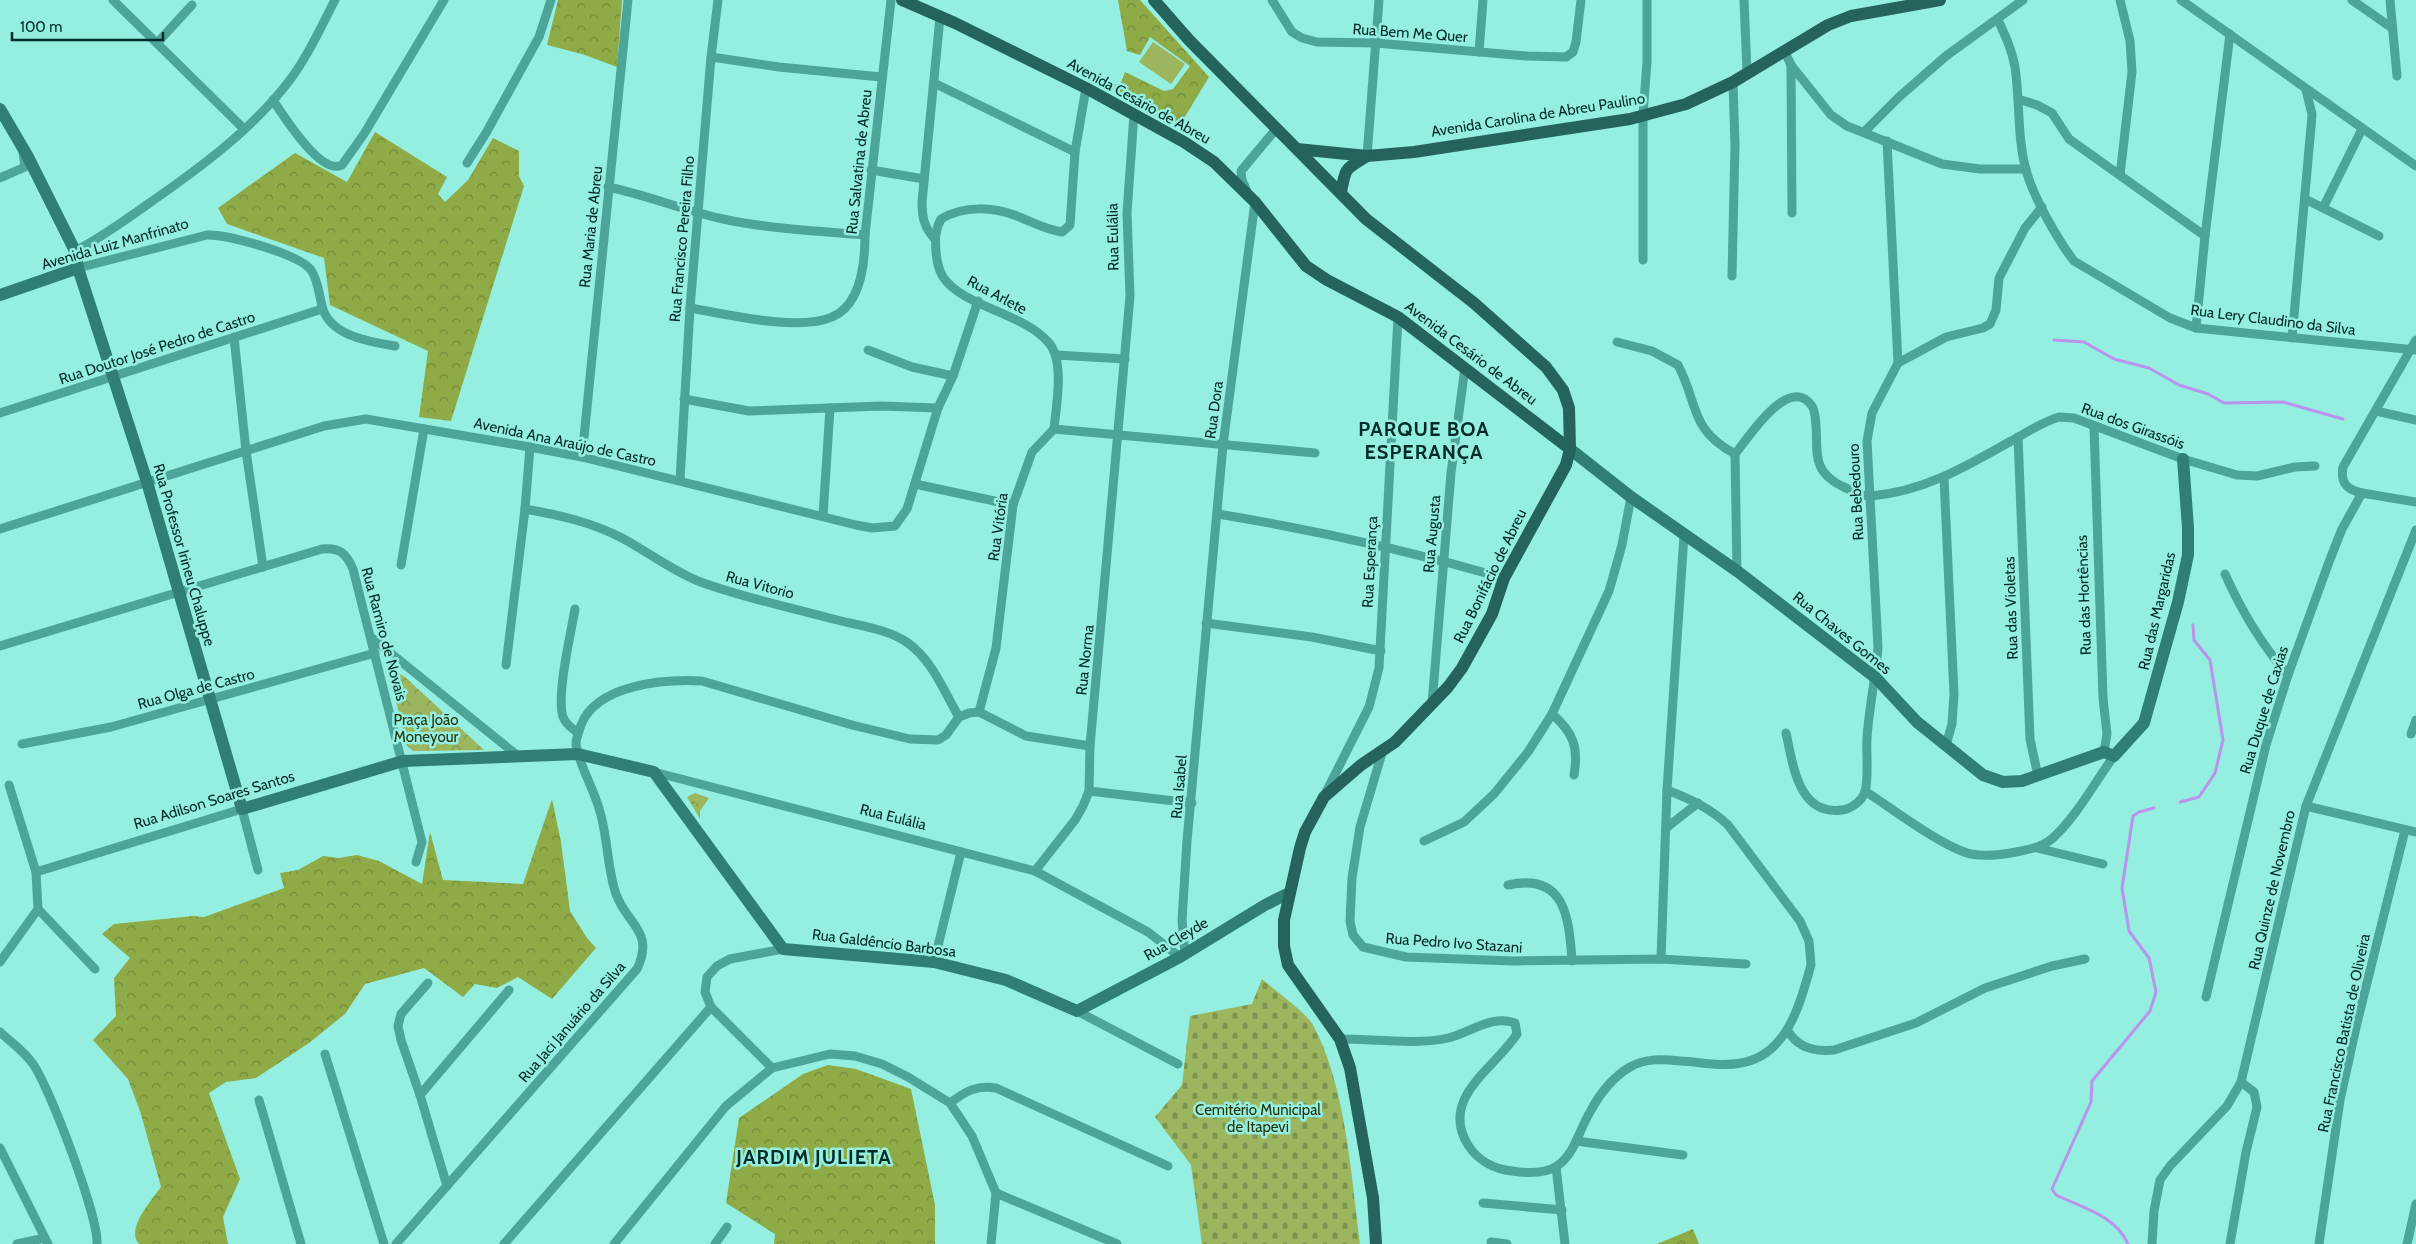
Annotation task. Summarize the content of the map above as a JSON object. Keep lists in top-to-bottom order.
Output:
{
  "streets": {
    "main road": ["Avenida Cesário de Abreu", "Avenida Carolina de Abreu Paulino", "Rua Bonifácio de Abreu"],
    "street": [
      "Rua Bem Me Quer",
      "Rua Salvatina de Abreu",
      "Rua Maria de Abreu",
      "Rua Eulália",
      "Rua Francisco Pereira Filho",
      "Avenida Luiz Manfrinato",
      "Rua Arlete",
      "Rua Lery Claudino da Silva",
      "Rua Doutor José Pedro de Castro",
      "Rua Dora",
      "Rua dos Girassóis",
      "Avenida Ana Araújo de Castro",
      "Rua Bebedouro",
      "Rua Vitória",
      "Rua Augusta",
      "Rua Professor Irineu Chaluppe",
      "Rua Esperança",
      "Rua Vitorio",
      "Rua das Hortências",
      "Rua das Violetas",
      "Rua das Margaridas",
      "Rua Chaves Gomes",
      "Rua Ramiro de Novais",
      "Rua Norma",
      "Rua Olga de Castro",
      "Rua Duque de Caxias",
      "Rua Isabel",
      "Rua Adilson Soares Santos",
      "Rua Quinze de Novembro",
      "Rua Cleyde",
      "Rua Galdêncio Barbosa",
      "Rua Pedro Ivo Stazani",
      "Rua Jaci Januário da Silva",
      "Rua Francisco Batista de Oliveira"
    ]
  },
  "crossings": [
    ["Avenida Cesário de Abreu", "Rua Eulália"],
    ["Avenida Cesário de Abreu", "Rua Dora"],
    ["Avenida Cesário de Abreu", "Rua Augusta"],
    ["Avenida Cesário de Abreu", "Rua Esperança"],
    ["Avenida Cesário de Abreu", "Rua Bonifácio de Abreu"],
    ["Avenida Cesário de Abreu", "Rua Chaves Gomes"],
    ["Avenida Carolina de Abreu Paulino", "Rua Bonifácio de Abreu"],
    ["Rua Salvatina de Abreu", "Rua Francisco Pereira Filho"],
    ["Rua Maria de Abreu", "Avenida Ana Araújo de Castro"],
    ["Rua Eulália", "Rua Norma"],
    ["Rua Eulália", "Rua Isabel"],
    ["Rua Eulália", "Rua Adilson Soares Santos"],
    ["Rua Eulália", "Rua Cleyde"],
    ["Rua Eulália", "Rua Jaci Januário da Silva"],
    ["Rua Francisco Pereira Filho", "Avenida Ana Araújo de Castro"],
    ["Avenida Luiz Manfrinato", "Rua Doutor José Pedro de Castro"],
    ["Avenida Luiz Manfrinato", "Rua Professor Irineu Chaluppe"],
    ["Rua Arlete", "Avenida Ana Araújo de Castro"],
    ["Rua Doutor José Pedro de Castro", "Rua Professor Irineu Chaluppe"],
    ["Rua Dora", "Rua Isabel"],
    ["Rua dos Girassóis", "Rua Bebedouro"],
    ["Rua dos Girassóis", "Rua das Hortências"],
    ["Rua dos Girassóis", "Rua das Violetas"],
    ["Rua dos Girassóis", "Rua das Margaridas"],
    ["Avenida Ana Araújo de Castro", "Rua Professor Irineu Chaluppe"],
    ["Rua Bebedouro", "Rua Chaves Gomes"],
    ["Rua Augusta", "Rua Bonifácio de Abreu"],
    ["Rua Professor Irineu Chaluppe", "Rua Olga de Castro"],
    ["Rua Professor Irineu Chaluppe", "Rua Adilson Soares Santos"],
    ["Rua Esperança", "Rua Bonifácio de Abreu"],
    ["Rua Bonifácio de Abreu", "Rua Chaves Gomes"],
    ["Rua Bonifácio de Abreu", "Rua Cleyde"],
    ["Rua Bonifácio de Abreu", "Rua Pedro Ivo Stazani"],
    ["Rua das Hortências", "Rua das Margaridas"],
    ["Rua das Hortências", "Rua Chaves Gomes"],
    ["Rua das Violetas", "Rua Chaves Gomes"],
    ["Rua das Margaridas", "Rua Chaves Gomes"],
    ["Rua Ramiro de Novais", "Rua Olga de Castro"],
    ["Rua Ramiro de Novais", "Rua Adilson Soares Santos"],
    ["Rua Isabel", "Rua Cleyde"],
    ["Rua Cleyde", "Rua Galdêncio Barbosa"]
  ],
  "districts": ["PARQUE BOA ESPERANÇA", "JARDIM JULIETA"],
  "parks": ["Praça João Moneyour", "Cemitério Municipal de Itapevi"],
  "scale_bar": "100 m"
}
